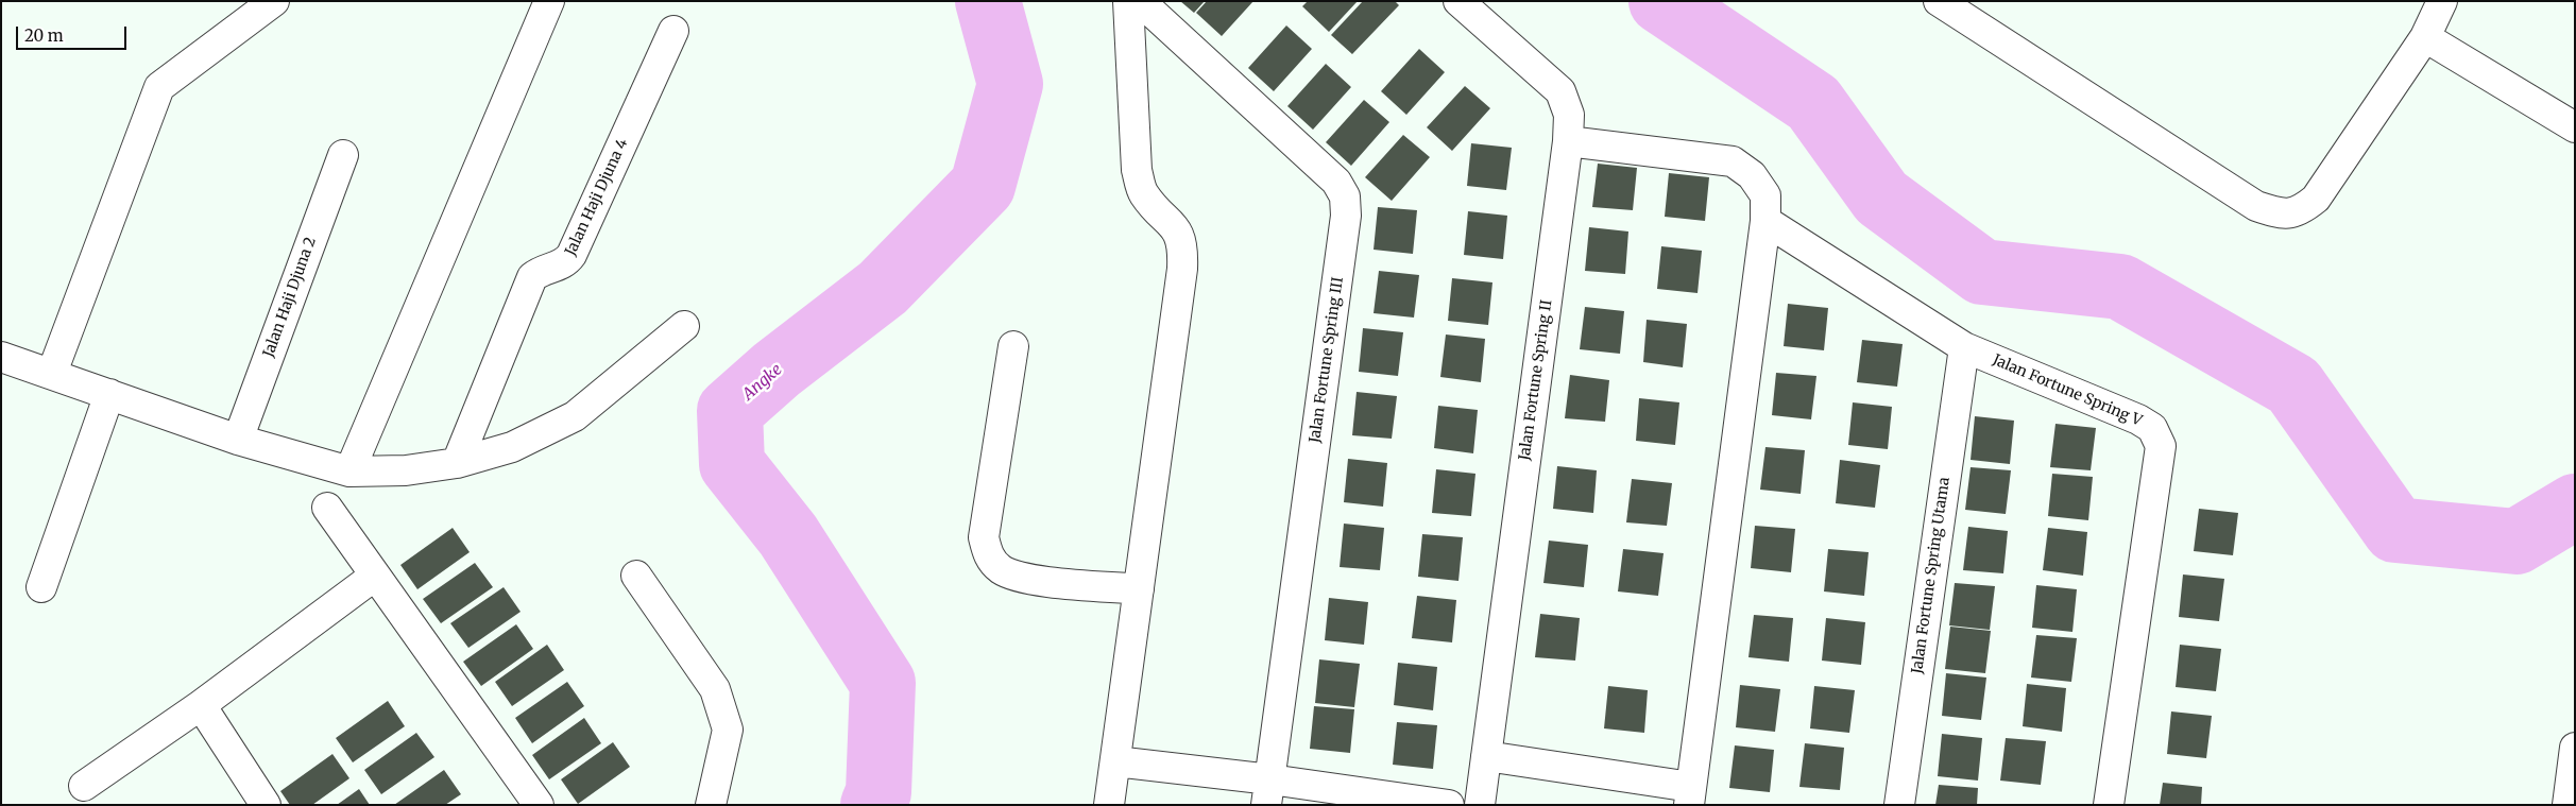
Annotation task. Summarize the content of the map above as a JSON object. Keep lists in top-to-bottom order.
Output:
{
  "streets": {
    "street": [
      "Jalan Haji Djuna 4",
      "Jalan Haji Djuna 2",
      "Jalan Fortune Spring III",
      "Jalan Fortune Spring II",
      "Jalan Fortune Spring V",
      "Jalan Fortune Spring Utama"
    ]
  },
  "crossings": [
    ["Jalan Fortune Spring V", "Jalan Fortune Spring Utama"]
  ],
  "water": ["Angke"],
  "scale_bar": "20 m"
}
